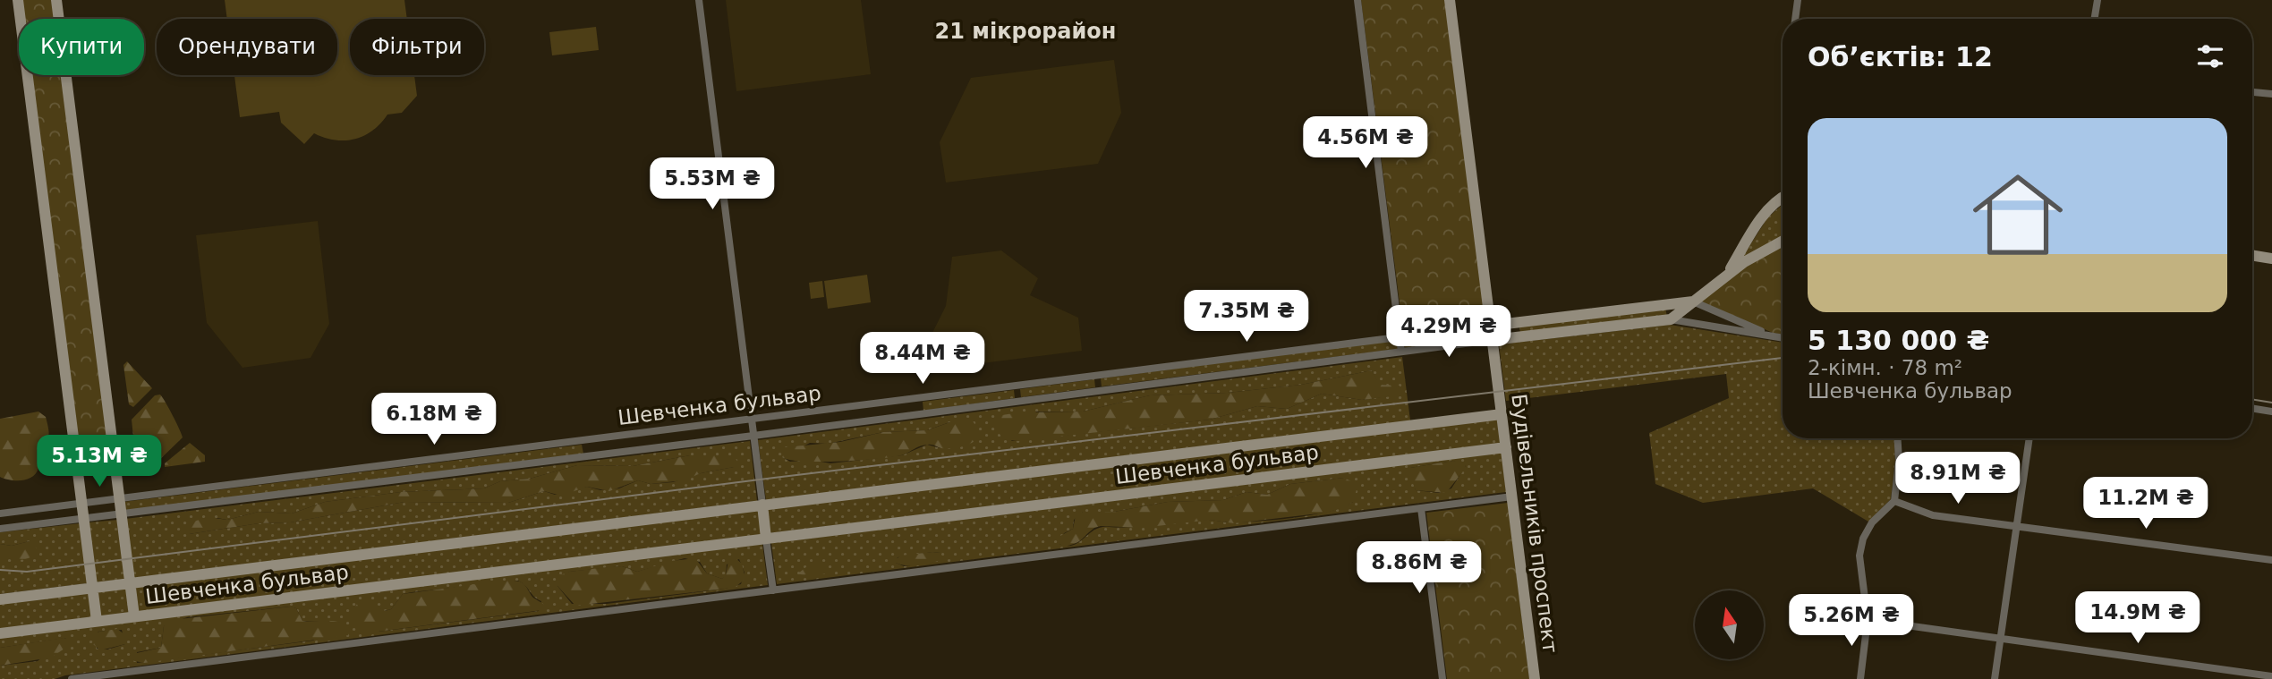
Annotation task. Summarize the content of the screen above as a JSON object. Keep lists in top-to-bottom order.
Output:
{
  "streets": {
    "main road": ["Шевченка бульвар", "Будівельників проспект"]
  },
  "crossings": [
    ["Шевченка бульвар", "Будівельників проспект"]
  ],
  "districts": ["21 мікрорайон"],
  "north": "top",
  "page": {
    "chip": ["Купити", "Орендувати", "Фільтри"],
    "heading": "Об’єктів: 12",
    "list": [
      {
        "name": "5 130 000 ₴",
        "note": "2-кімн. · 78 m² · Шевченка бульвар"
      }
    ],
    "price": [
      "4.56M ₴",
      "5.53M ₴",
      "7.35M ₴",
      "4.29M ₴",
      "8.44M ₴",
      "6.18M ₴",
      "5.13M ₴",
      "8.91M ₴",
      "11.2M ₴",
      "8.86M ₴",
      "14.9M ₴",
      "5.26M ₴"
    ]
  }
}
